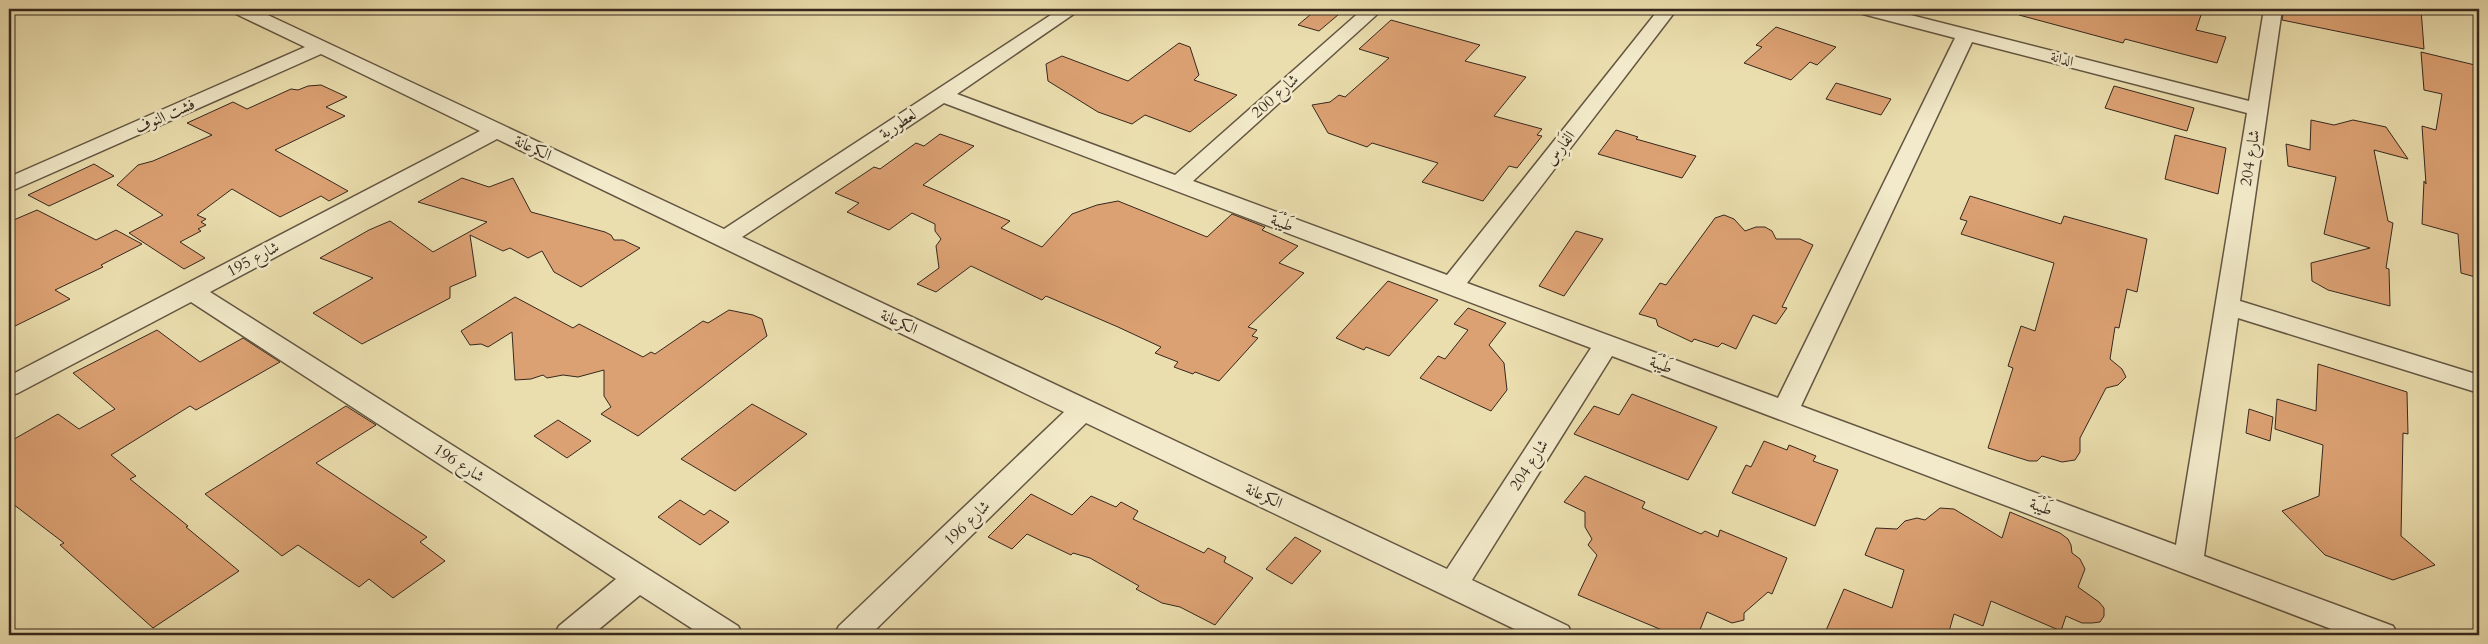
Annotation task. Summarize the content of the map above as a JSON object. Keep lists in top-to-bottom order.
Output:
{
  "streets": {
    "street": [
      "الدانة",
      "شارع 200",
      "فشت النوف",
      "لعطورية",
      "الكرعانة",
      "الفَارِس",
      "شارع 204",
      "طَيْبَة",
      "شارع 195",
      "شارع 196"
    ]
  },
  "crossings": [
    ["الدانة", "شارع 204"],
    ["شارع 200", "طَيْبَة"],
    ["فشت النوف", "الكرعانة"],
    ["لعطورية", "الكرعانة"],
    ["لعطورية", "طَيْبَة"],
    ["الكرعانة", "شارع 204"],
    ["الكرعانة", "شارع 195"],
    ["الكرعانة", "شارع 196"],
    ["الفَارِس", "طَيْبَة"],
    ["شارع 204", "طَيْبَة"],
    ["شارع 195", "شارع 196"]
  ]
}
